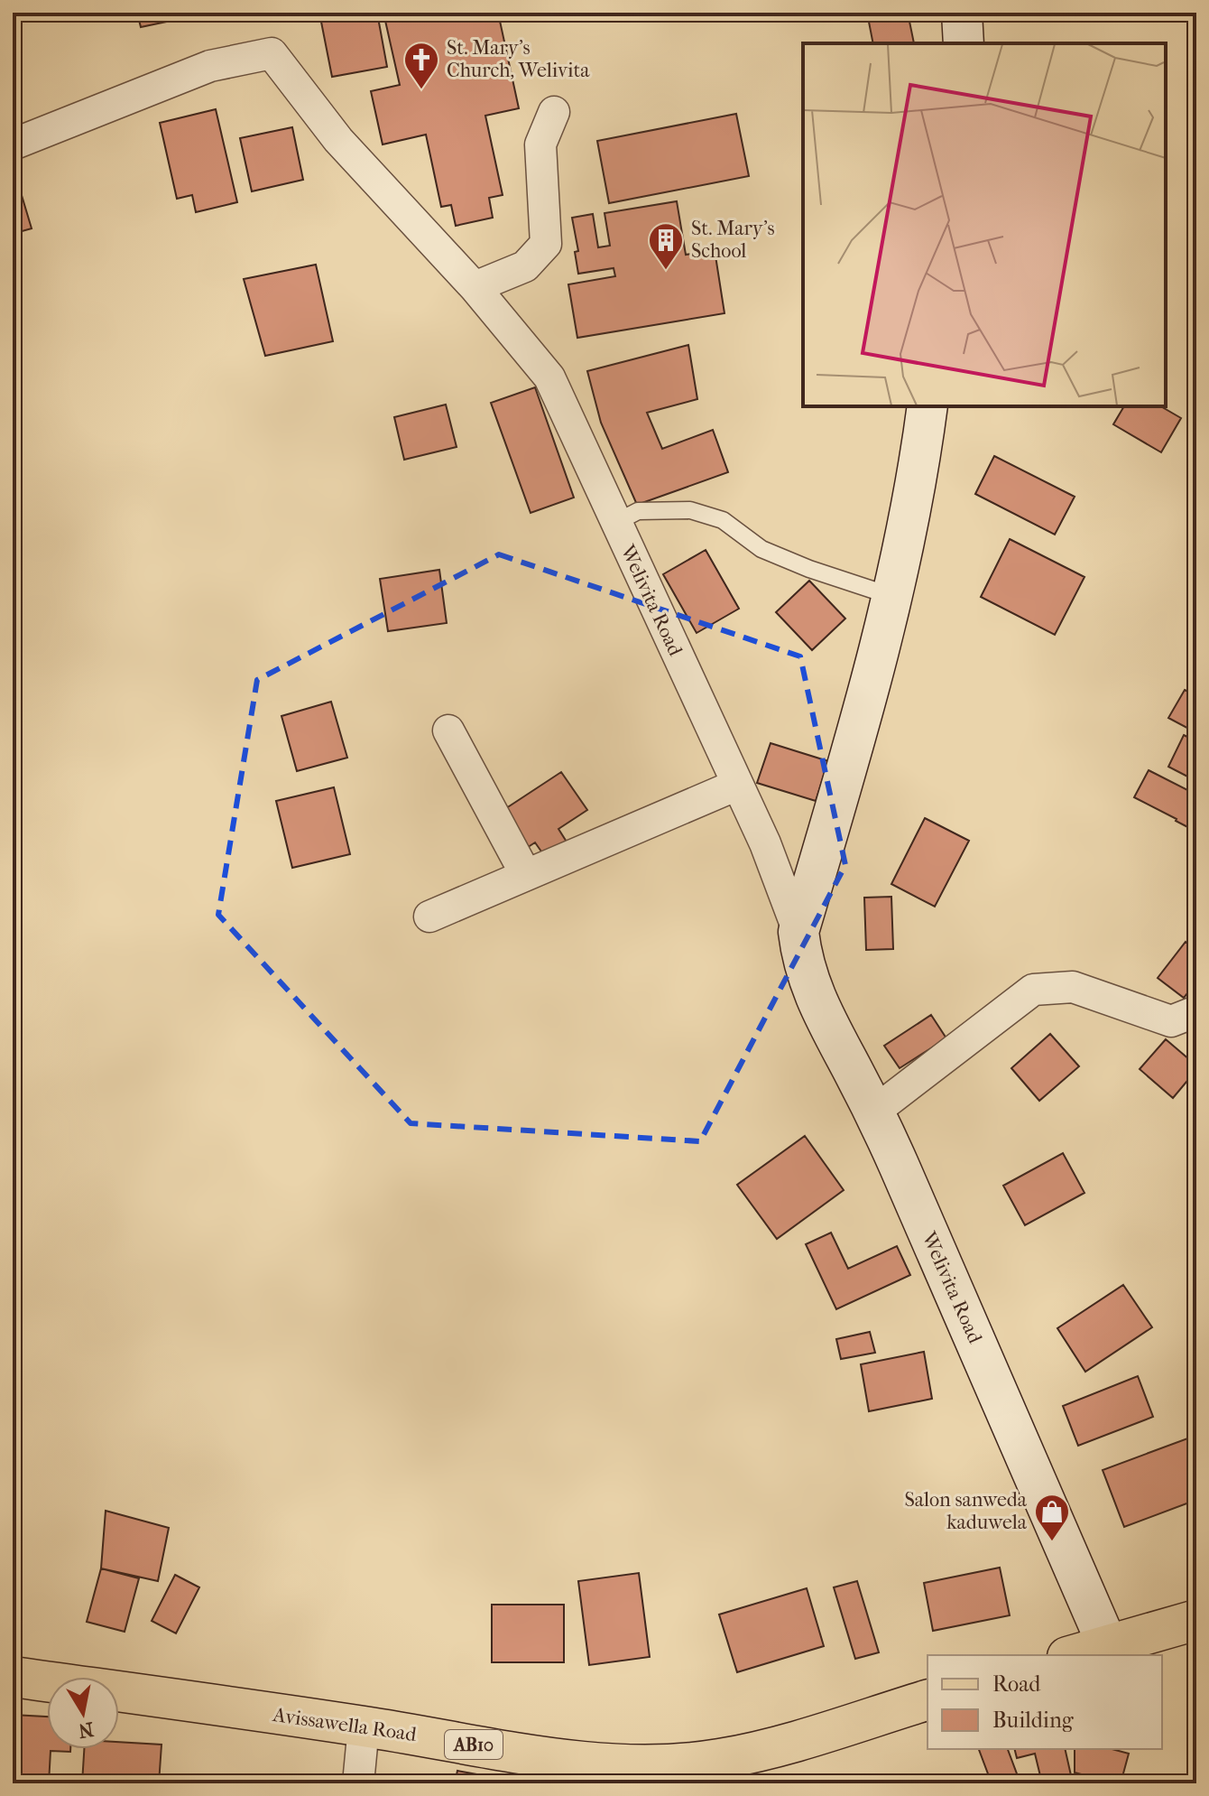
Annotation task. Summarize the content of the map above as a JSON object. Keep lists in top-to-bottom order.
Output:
{
  "streets": {
    "main road": ["Avissawella Road", "AB10"],
    "street": ["Welivita Road"]
  },
  "places": {
    "church": ["St. Mary's Church, Welivita"],
    "building": ["St. Mary's School"],
    "shop": ["Salon sanweda kaduwela"]
  },
  "legend": ["Road", "Building"],
  "north": "bottom"
}
